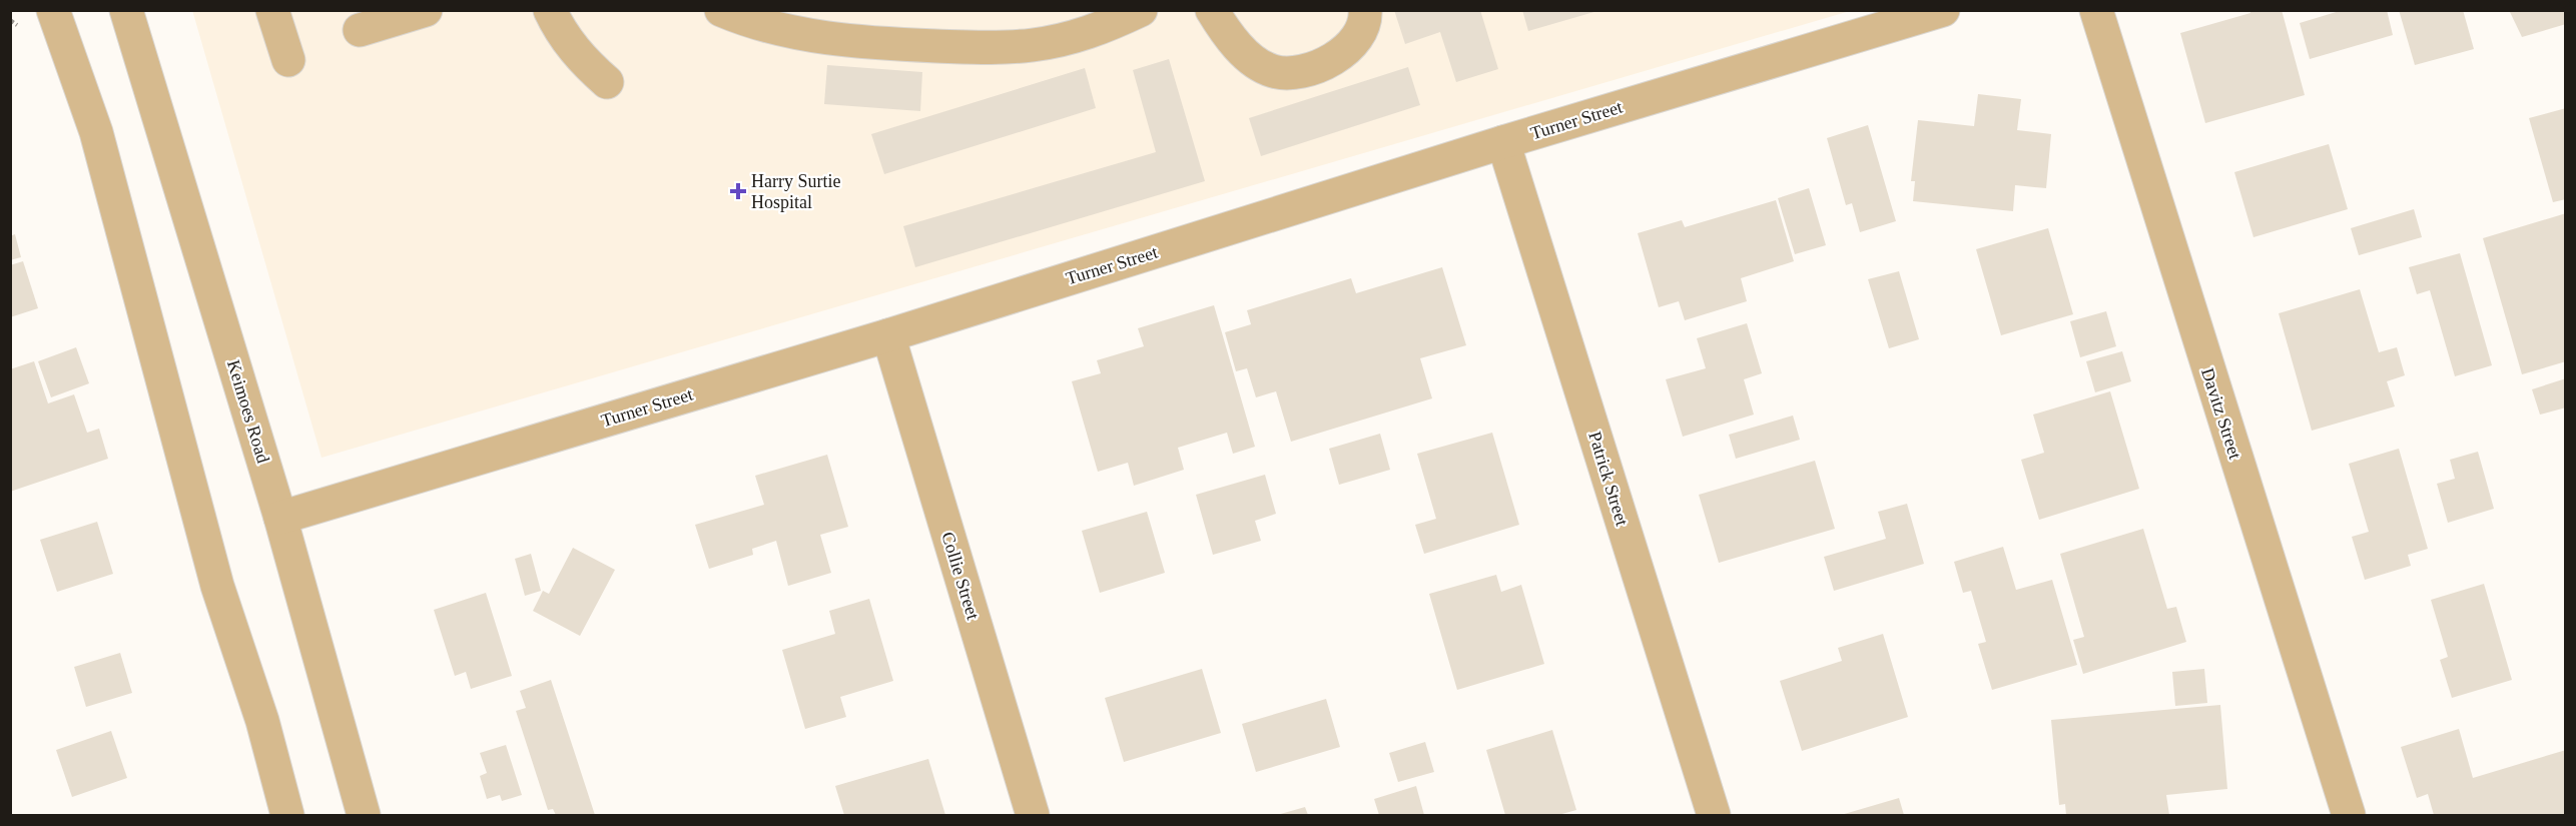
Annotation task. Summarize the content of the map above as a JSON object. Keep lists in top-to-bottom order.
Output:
{
  "streets": {
    "street": [
      "Turner Street",
      "Keimoes Road",
      "Davitz Street",
      "Patrick Street",
      "Collie Street"
    ]
  },
  "crossings": [
    ["Turner Street", "Keimoes Road"],
    ["Turner Street", "Patrick Street"],
    ["Turner Street", "Collie Street"]
  ],
  "places": {
    "health": ["Harry Surtie Hospital"]
  }
}
